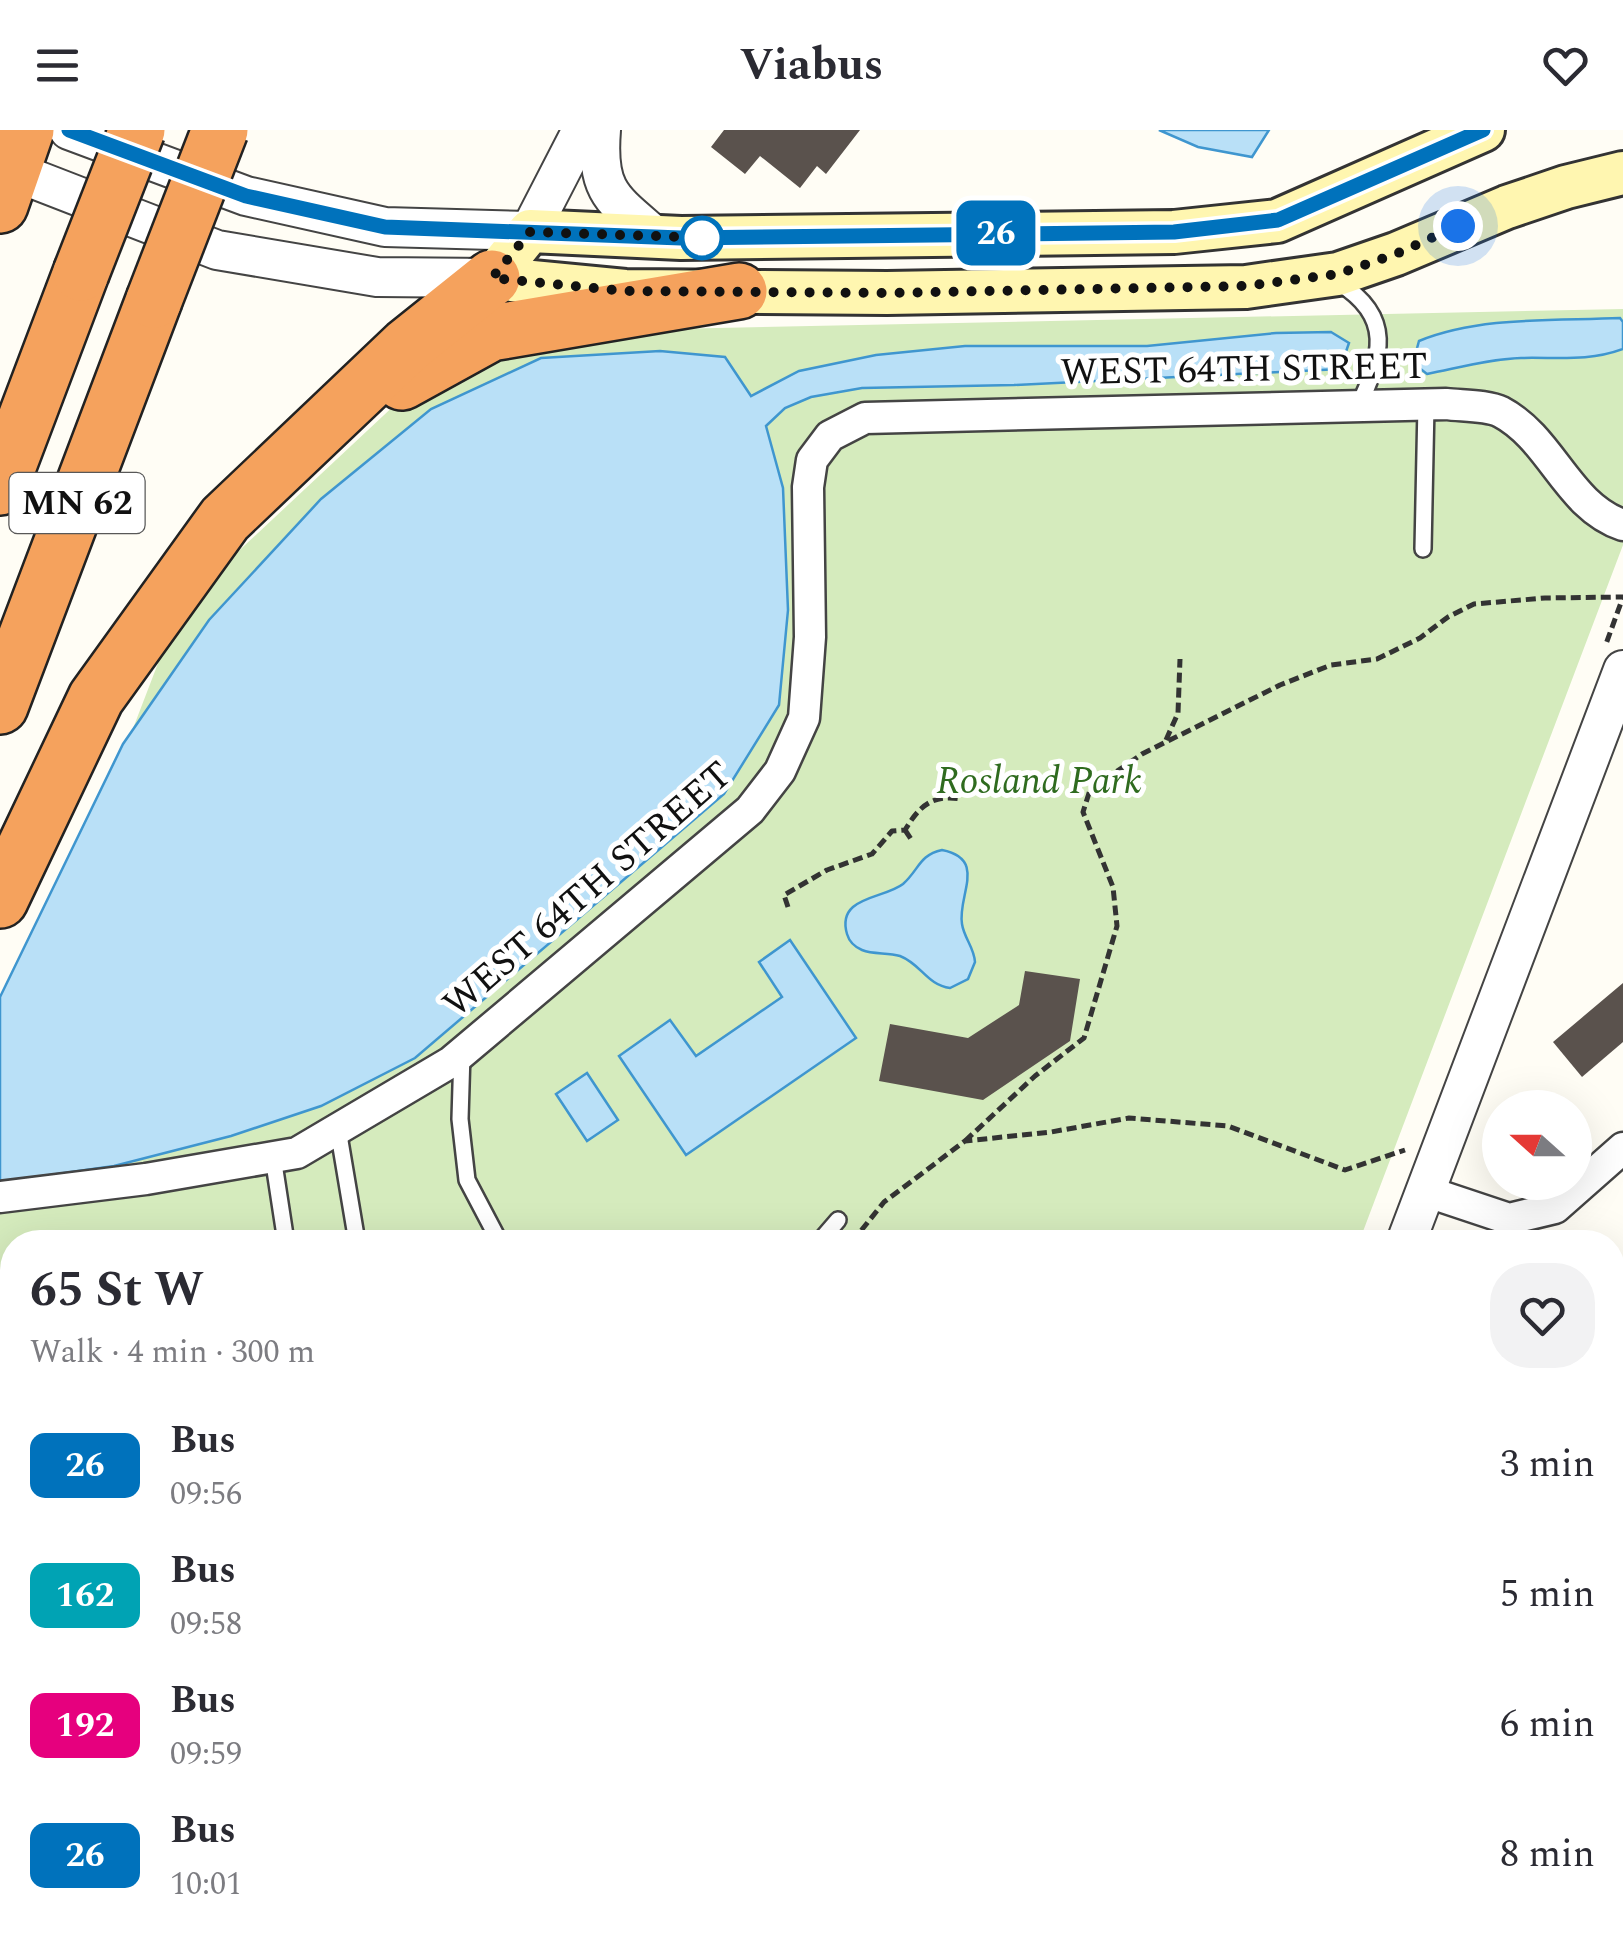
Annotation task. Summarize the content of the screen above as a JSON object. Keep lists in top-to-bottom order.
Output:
{
  "streets": {
    "highway": ["MN 62"],
    "street": ["WEST 64TH STREET"]
  },
  "parks": ["Rosland Park"],
  "lines": ["bus line 26"],
  "north": "left",
  "page": {
    "header": "Viabus",
    "on_map": "26",
    "heading": ["65 St W", "Walk · 4 min · 300 m"],
    "list": [
      {
        "mark": "26",
        "name": "Bus",
        "note": "09:56",
        "value": "3 min"
      },
      {
        "mark": "162",
        "name": "Bus",
        "note": "09:58",
        "value": "5 min"
      },
      {
        "mark": "192",
        "name": "Bus",
        "note": "09:59",
        "value": "6 min"
      },
      {
        "mark": "26",
        "name": "Bus",
        "note": "10:01",
        "value": "8 min"
      }
    ]
  }
}
